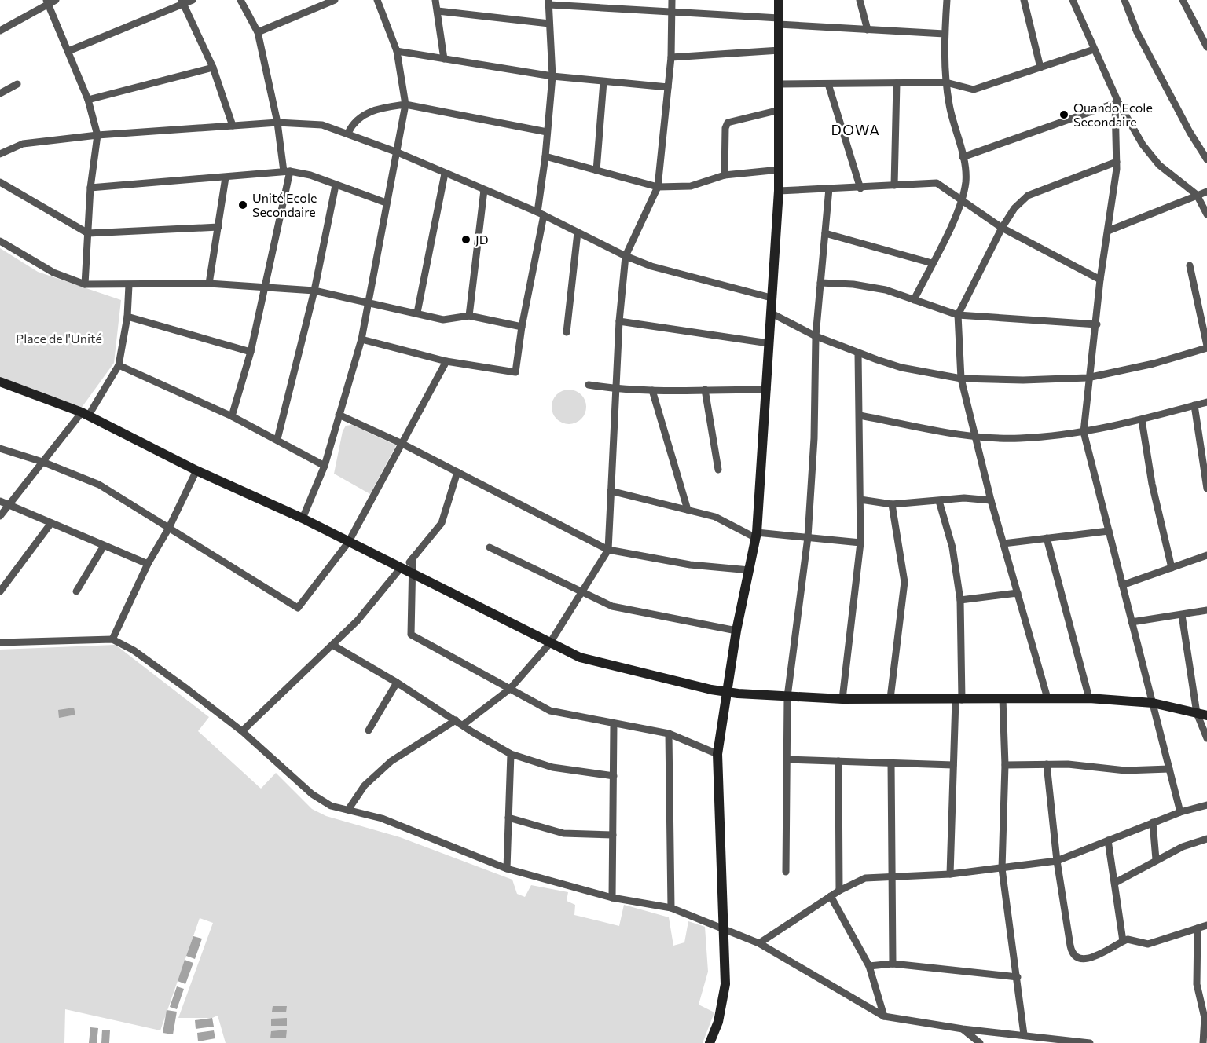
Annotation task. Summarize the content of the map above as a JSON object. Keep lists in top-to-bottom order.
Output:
{
  "districts": ["DOWA"],
  "parks": ["Place de l'Unité"],
  "places": ["Ouando Ecole Secondaire", "Unité Ecole Secondaire", "JD"]
}
